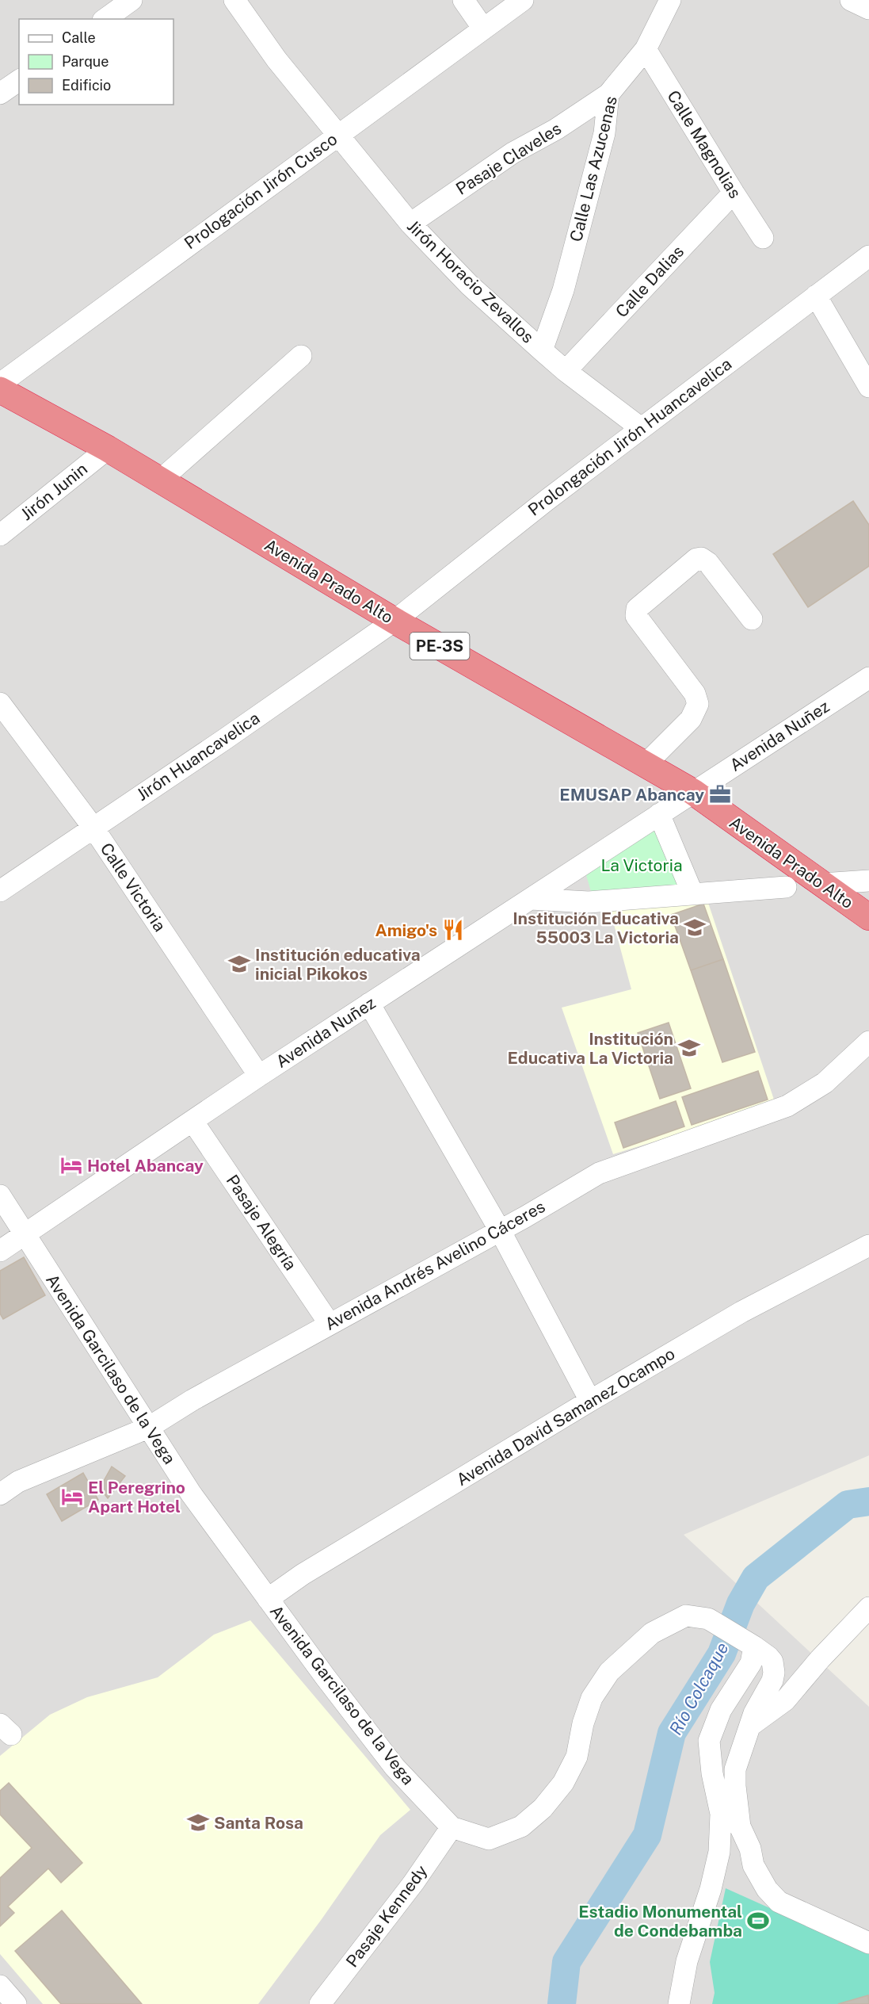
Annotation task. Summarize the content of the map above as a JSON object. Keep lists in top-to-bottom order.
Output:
{
  "streets": {
    "highway": ["Avenida Prado Alto", "PE-3S"],
    "street": [
      "Calle Magnolias",
      "Pasaje Claveles",
      "Calle Las Azucenas",
      "Prologación Jirón Cusco",
      "Jirón Horacio Zevallos",
      "Calle Dalias",
      "Prolongación Jirón Huancavelica",
      "Jirón Junin",
      "Avenida Nuñez",
      "Jirón Huancavelica",
      "Calle Victoria",
      "Pasaje Alegría",
      "Avenida Andrés Avelino Cáceres",
      "Avenida Garcilaso de la Vega",
      "Avenida David Samanez Ocampo",
      "Pasaje Kennedy"
    ]
  },
  "crossings": [
    ["Calle Magnolias", "Calle Las Azucenas"],
    ["Calle Magnolias", "Calle Dalias"],
    ["Pasaje Claveles", "Calle Las Azucenas"],
    ["Pasaje Claveles", "Jirón Horacio Zevallos"],
    ["Calle Las Azucenas", "Jirón Horacio Zevallos"],
    ["Prologación Jirón Cusco", "Jirón Horacio Zevallos"],
    ["Jirón Horacio Zevallos", "Calle Dalias"],
    ["Jirón Horacio Zevallos", "Prolongación Jirón Huancavelica"],
    ["Prolongación Jirón Huancavelica", "Avenida Prado Alto"],
    ["Prolongación Jirón Huancavelica", "Jirón Huancavelica"],
    ["Jirón Junin", "Avenida Prado Alto"],
    ["Avenida Prado Alto", "Avenida Nuñez"],
    ["Avenida Prado Alto", "Jirón Huancavelica"],
    ["Avenida Nuñez", "Calle Victoria"],
    ["Avenida Nuñez", "Pasaje Alegría"],
    ["Avenida Nuñez", "Avenida Garcilaso de la Vega"],
    ["Jirón Huancavelica", "Calle Victoria"],
    ["Pasaje Alegría", "Avenida Andrés Avelino Cáceres"],
    ["Avenida Andrés Avelino Cáceres", "Avenida Garcilaso de la Vega"],
    ["Avenida Garcilaso de la Vega", "Avenida David Samanez Ocampo"],
    ["Avenida Garcilaso de la Vega", "Pasaje Kennedy"]
  ],
  "water": ["Río Colcaque"],
  "parks": ["La Victoria"],
  "places": {
    "office": ["EMUSAP Abancay"],
    "school or university": [
      "Institución Educativa 55003 La Victoria",
      "Institución educativa inicial Pikokos",
      "Institución Educativa La Victoria",
      "Santa Rosa"
    ],
    "restaurant": ["Amigo's"],
    "hotel": ["Hotel Abancay", "El Peregrino Apart Hotel"],
    "sports": ["Estadio Monumental de Condebamba"]
  },
  "legend": ["Calle", "Parque", "Edificio"]
}
